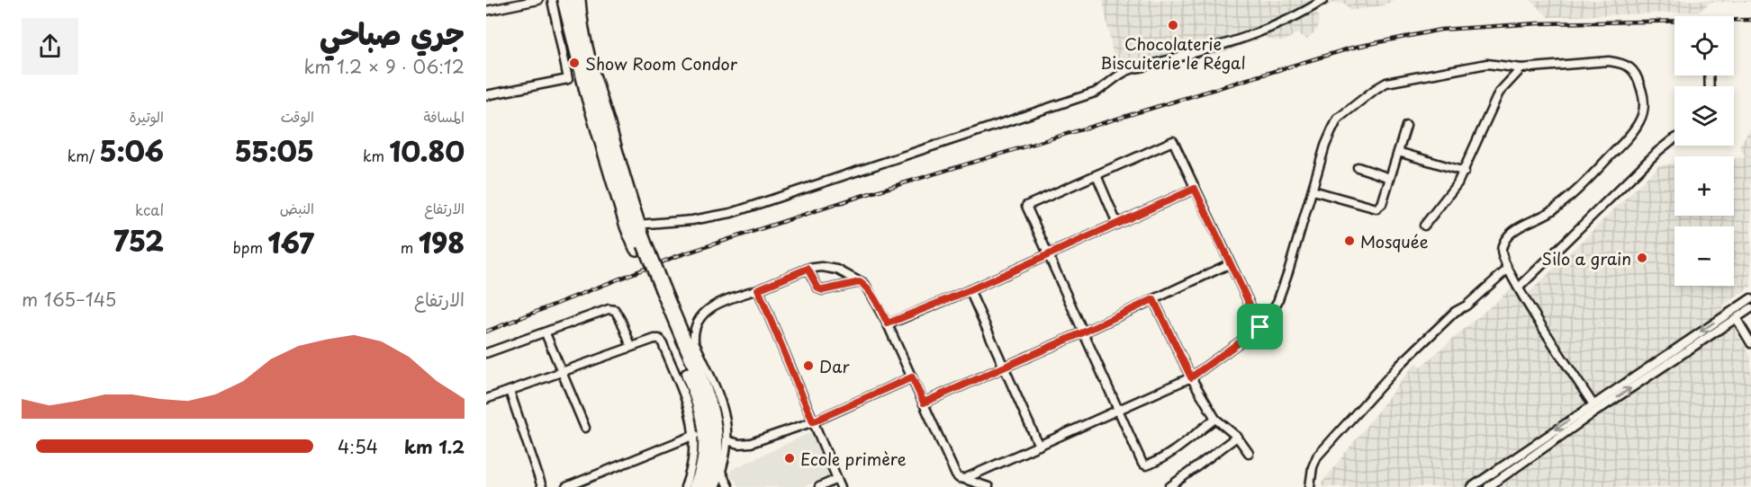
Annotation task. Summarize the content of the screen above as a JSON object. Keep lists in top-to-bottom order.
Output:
{
  "places": [
    "Chocolaterie Biscuiterie le Régal",
    "Show Room Condor",
    "Mosquée",
    "Silo a grain",
    "Dar",
    "Ecole primère"
  ],
  "page": {
    "heading": ["جري صباحي", "06:12 · 9 × 1.2 km"],
    "map_buttons": ["+", "−"],
    "stats": [
      ["المسافة", "10.80 km"],
      ["الوقت", "55:05"],
      ["الوتيرة", "5:06 /km"],
      ["الارتفاع", "198 m"],
      ["النبض", "167 bpm"],
      ["kcal", "752"]
    ],
    "chart": ["الارتفاع", "145–165 m"],
    "list": [
      {
        "name": "1.2 km",
        "note": "4:54"
      }
    ]
  }
}
